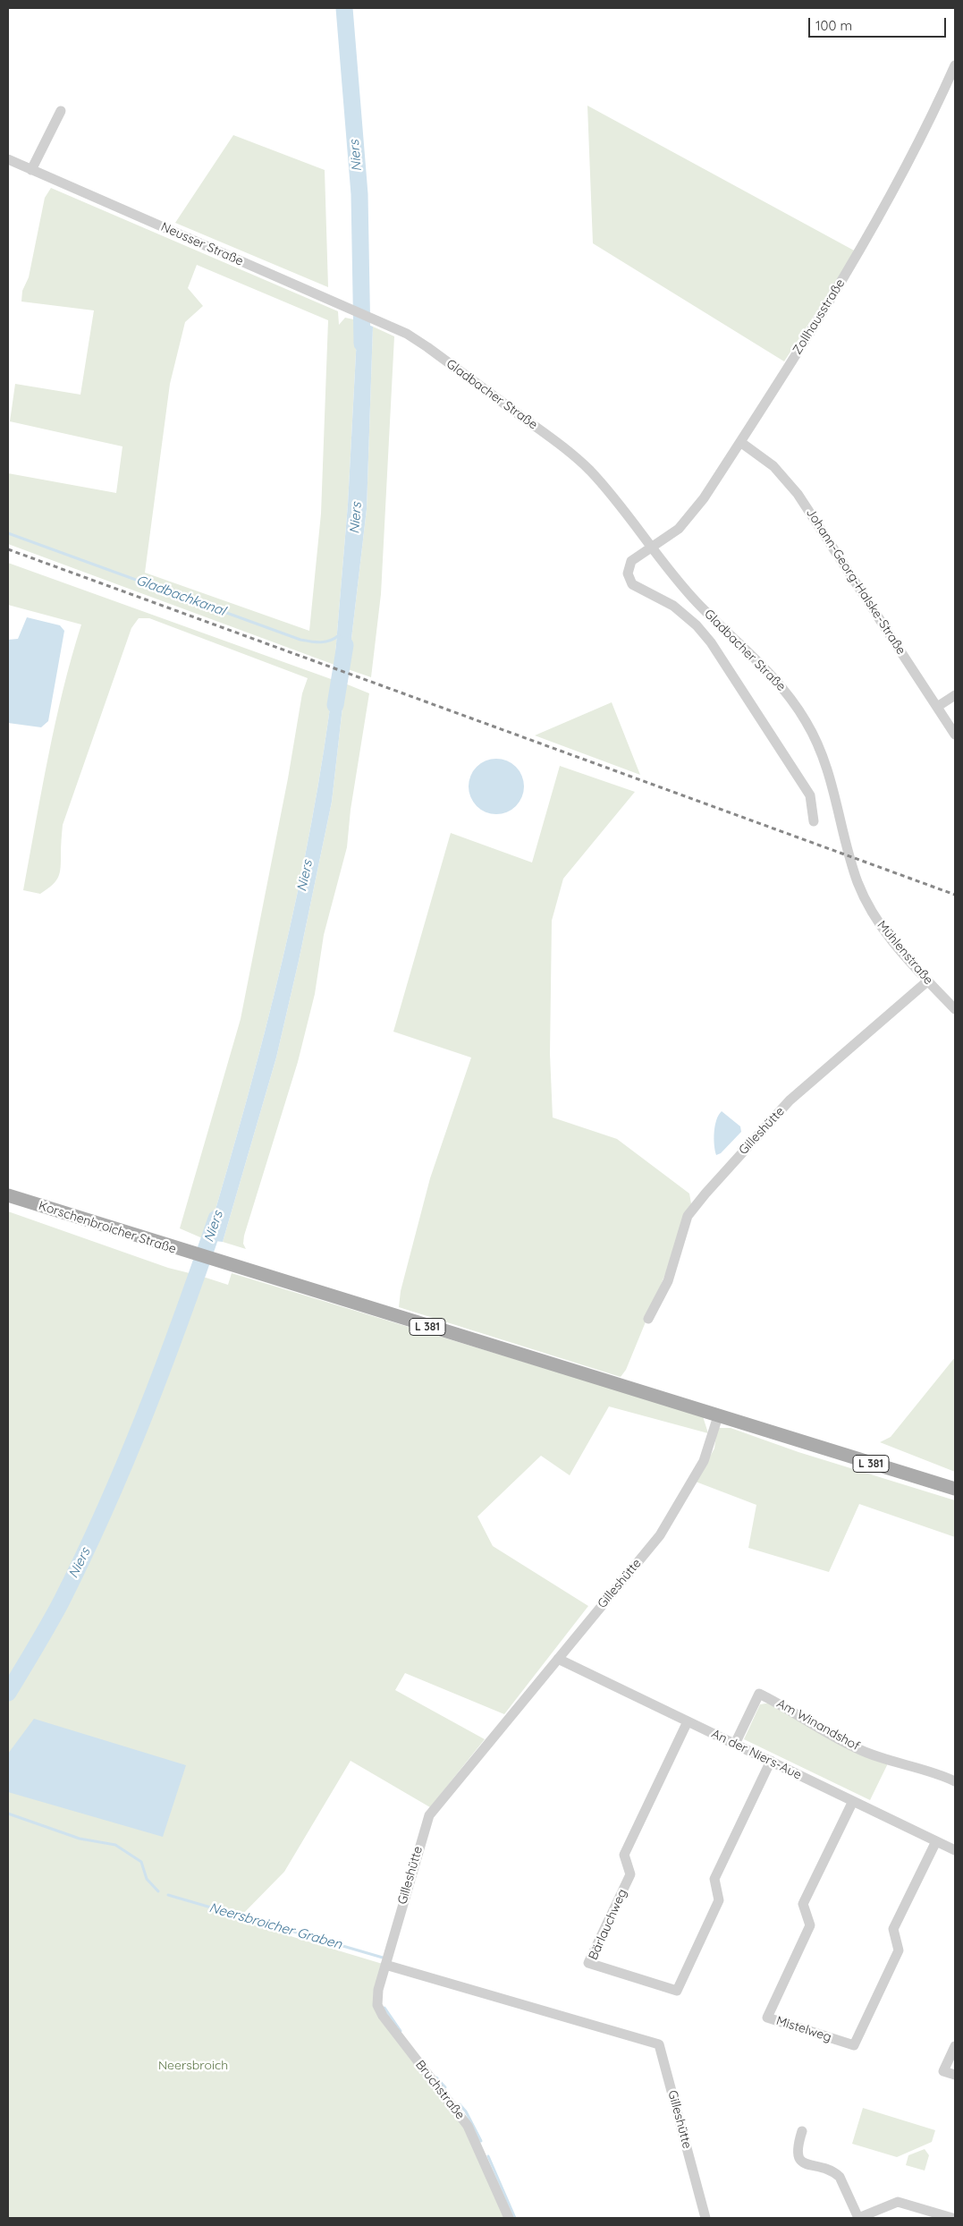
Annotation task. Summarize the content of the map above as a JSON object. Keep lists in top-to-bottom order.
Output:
{
  "streets": {
    "main road": ["Korschenbroicher Straße", "L 381"],
    "street": [
      "Neusser Straße",
      "Zollhausstraße",
      "Gladbacher Straße",
      "Johann-Georg-Halske-Straße",
      "Mühlenstraße",
      "Gilleshütte",
      "Am Winandshof",
      "An der Niers-Aue",
      "Bärlauchweg",
      "Mistelweg",
      "Bruchstraße"
    ]
  },
  "crossings": [
    ["Neusser Straße", "Gladbacher Straße"],
    ["Zollhausstraße", "Gladbacher Straße"],
    ["Zollhausstraße", "Johann-Georg-Halske-Straße"],
    ["Gladbacher Straße", "Mühlenstraße"],
    ["Mühlenstraße", "Gilleshütte"],
    ["Gilleshütte", "Korschenbroicher Straße"],
    ["Gilleshütte", "L 381"],
    ["Gilleshütte", "An der Niers-Aue"],
    ["Gilleshütte", "Bruchstraße"],
    ["Korschenbroicher Straße", "L 381"],
    ["Am Winandshof", "An der Niers-Aue"],
    ["An der Niers-Aue", "Bärlauchweg"],
    ["An der Niers-Aue", "Mistelweg"]
  ],
  "water": ["Niers", "Gladbachkanal", "Neersbroicher Graben"],
  "parks": ["Neersbroich"],
  "scale_bar": "100 m"
}
